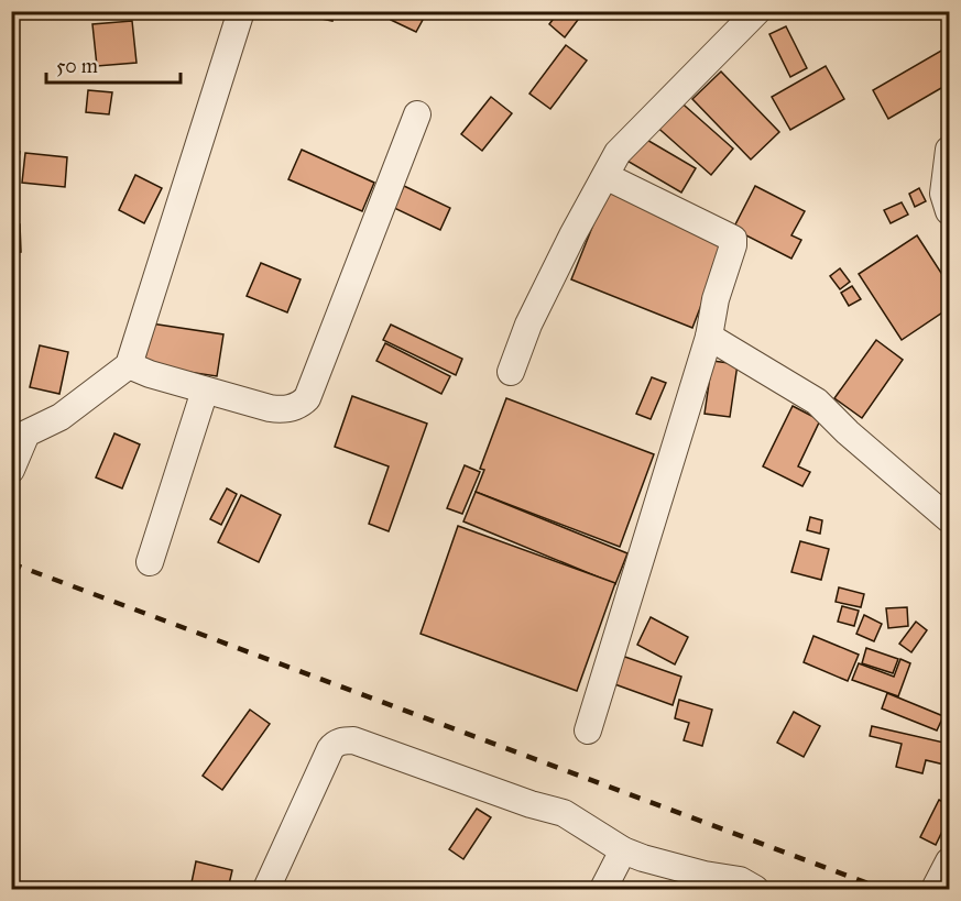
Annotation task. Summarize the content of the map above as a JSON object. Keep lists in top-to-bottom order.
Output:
{
  "scale_bar": "50 m"
}
